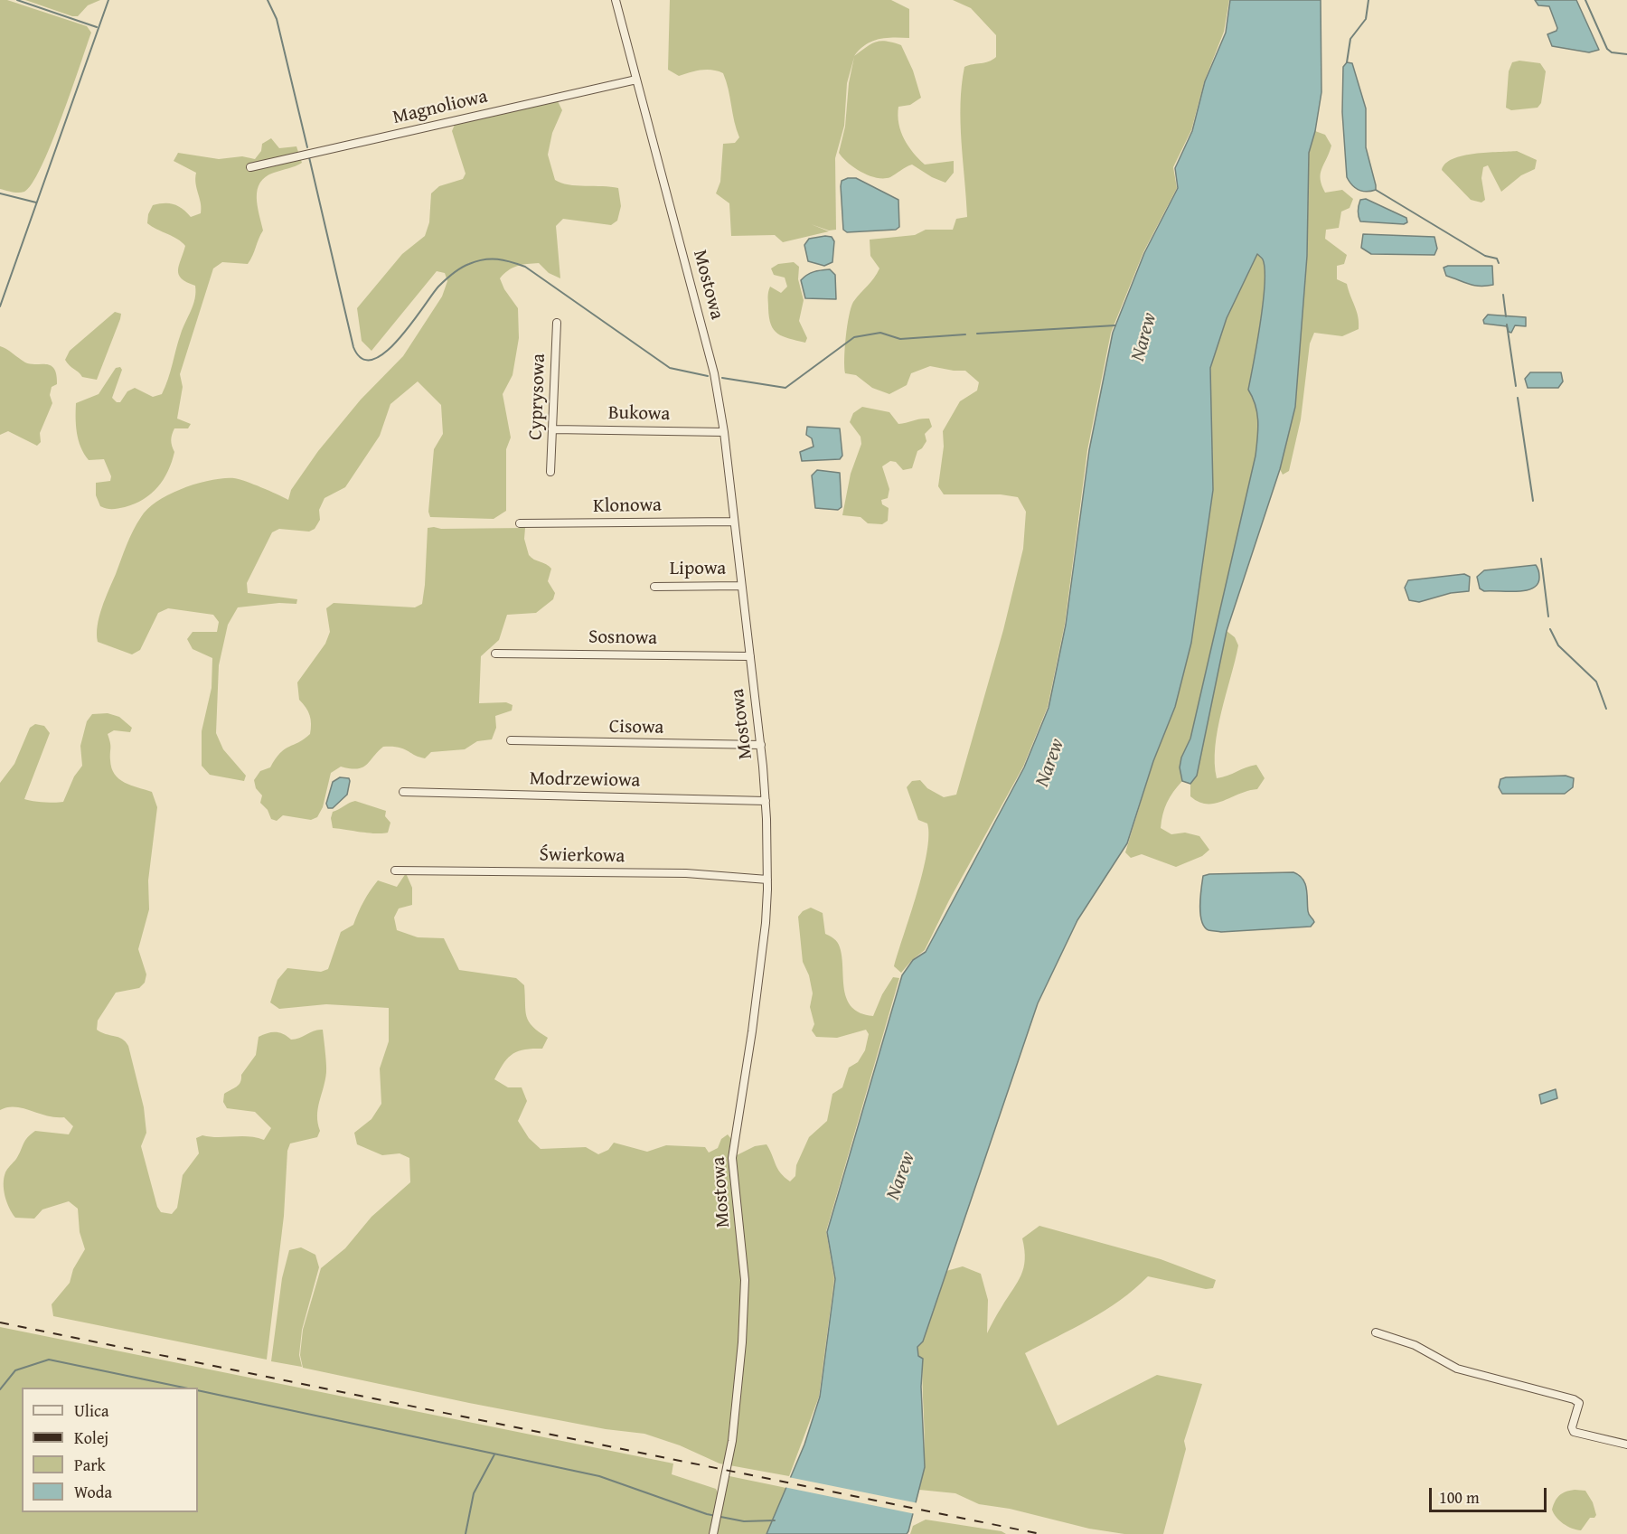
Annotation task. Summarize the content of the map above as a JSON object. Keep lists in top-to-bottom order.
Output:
{
  "streets": {
    "street": [
      "Magnoliowa",
      "Mostowa",
      "Cyprysowa",
      "Bukowa",
      "Klonowa",
      "Lipowa",
      "Sosnowa",
      "Cisowa",
      "Modrzewiowa",
      "Świerkowa"
    ]
  },
  "crossings": [
    ["Magnoliowa", "Mostowa"],
    ["Mostowa", "Bukowa"],
    ["Mostowa", "Klonowa"],
    ["Mostowa", "Lipowa"],
    ["Mostowa", "Sosnowa"],
    ["Mostowa", "Cisowa"],
    ["Mostowa", "Modrzewiowa"],
    ["Mostowa", "Świerkowa"],
    ["Cyprysowa", "Bukowa"]
  ],
  "water": ["Narew"],
  "legend": [
    "Ulica",
    "Kolej",
    "Park",
    "Woda"
  ],
  "scale_bar": "100 m"
}
